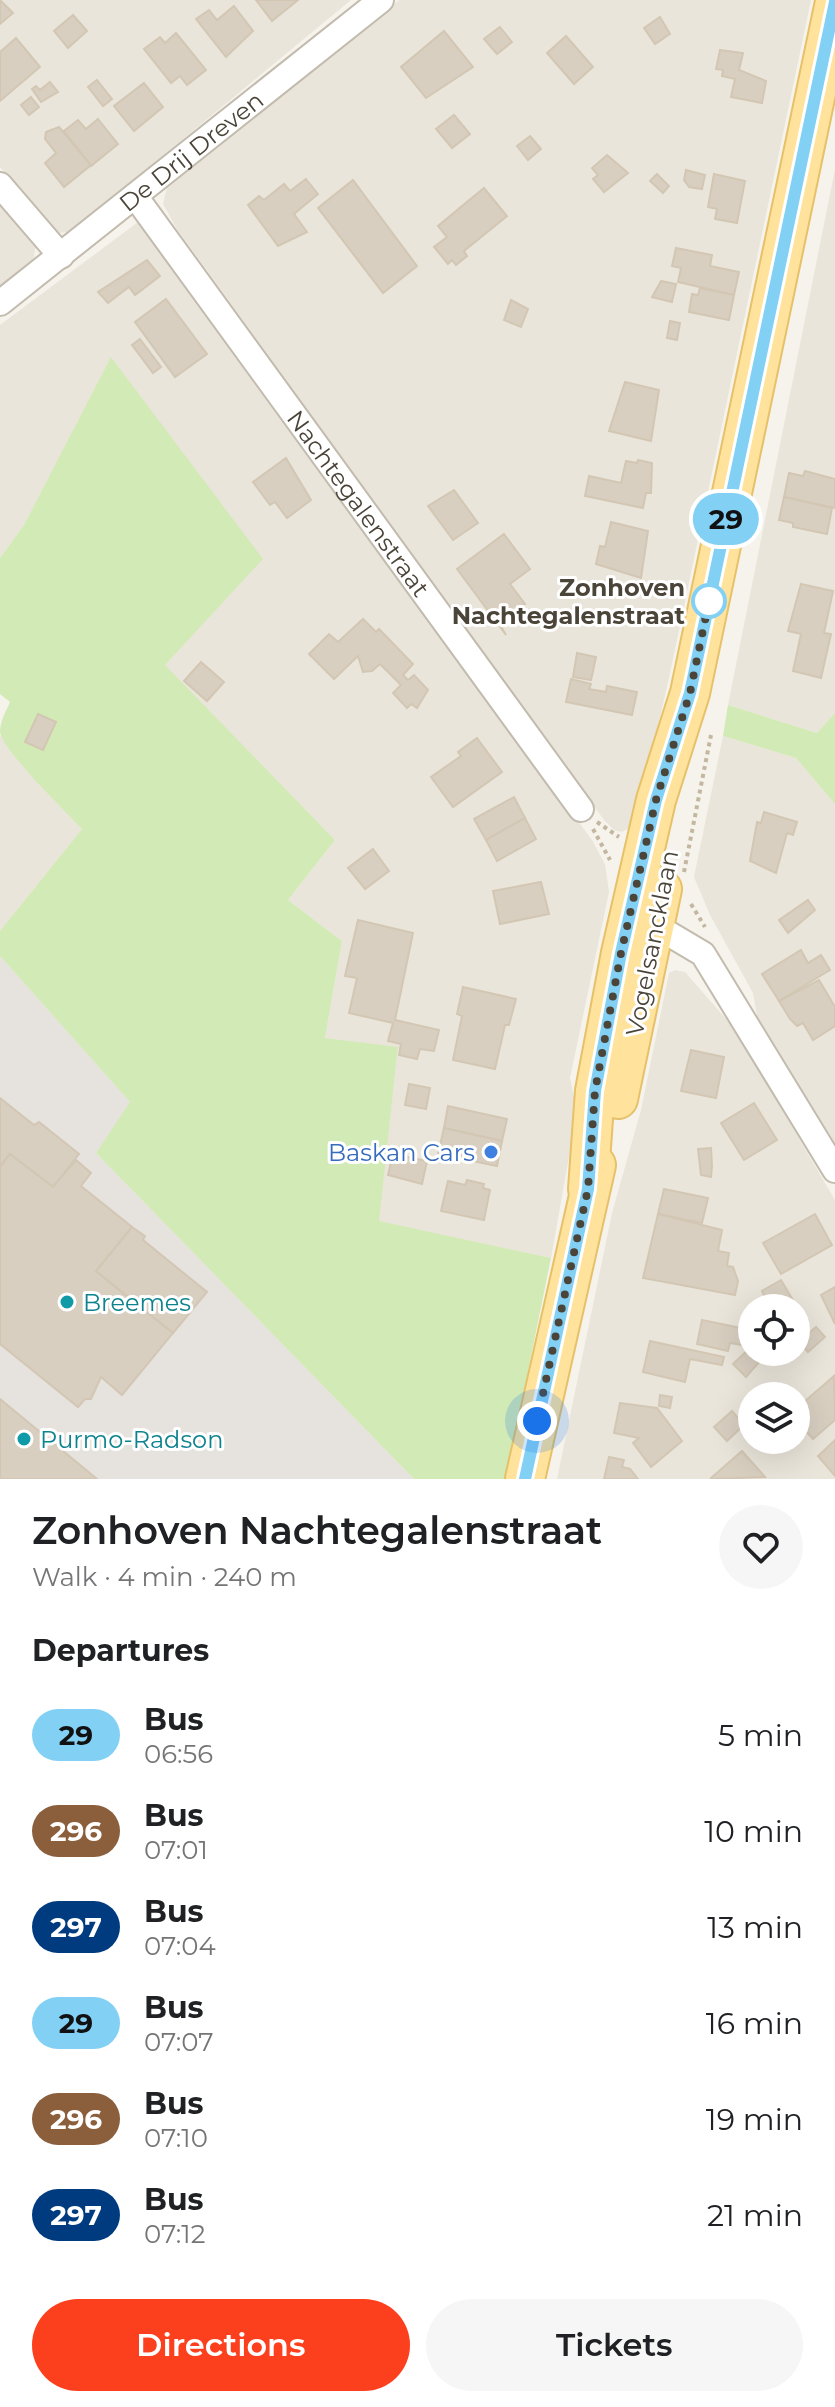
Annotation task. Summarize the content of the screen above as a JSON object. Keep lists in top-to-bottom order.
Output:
{
  "streets": {
    "main road": ["Vogelsancklaan"],
    "street": ["De Drij Dreven", "Nachtegalenstraat"]
  },
  "crossings": [
    ["De Drij Dreven", "Nachtegalenstraat"]
  ],
  "places": [
    "Zonhoven Nachtegalenstraat",
    "Baskan Cars",
    "Breemes",
    "Purmo-Radson"
  ],
  "lines": ["bus line 29"],
  "page": {
    "on_map": "29",
    "heading": [
      ["Zonhoven Nachtegalenstraat", "Walk · 4 min · 240 m"],
      "Departures"
    ],
    "list": [
      {
        "mark": "29",
        "name": "Bus",
        "note": "06:56",
        "value": "5 min"
      },
      {
        "mark": "296",
        "name": "Bus",
        "note": "07:01",
        "value": "10 min"
      },
      {
        "mark": "297",
        "name": "Bus",
        "note": "07:04",
        "value": "13 min"
      },
      {
        "mark": "29",
        "name": "Bus",
        "note": "07:07",
        "value": "16 min"
      },
      {
        "mark": "296",
        "name": "Bus",
        "note": "07:10",
        "value": "19 min"
      },
      {
        "mark": "297",
        "name": "Bus",
        "note": "07:12",
        "value": "21 min"
      }
    ],
    "buttons": ["Directions", "Tickets"]
  }
}
